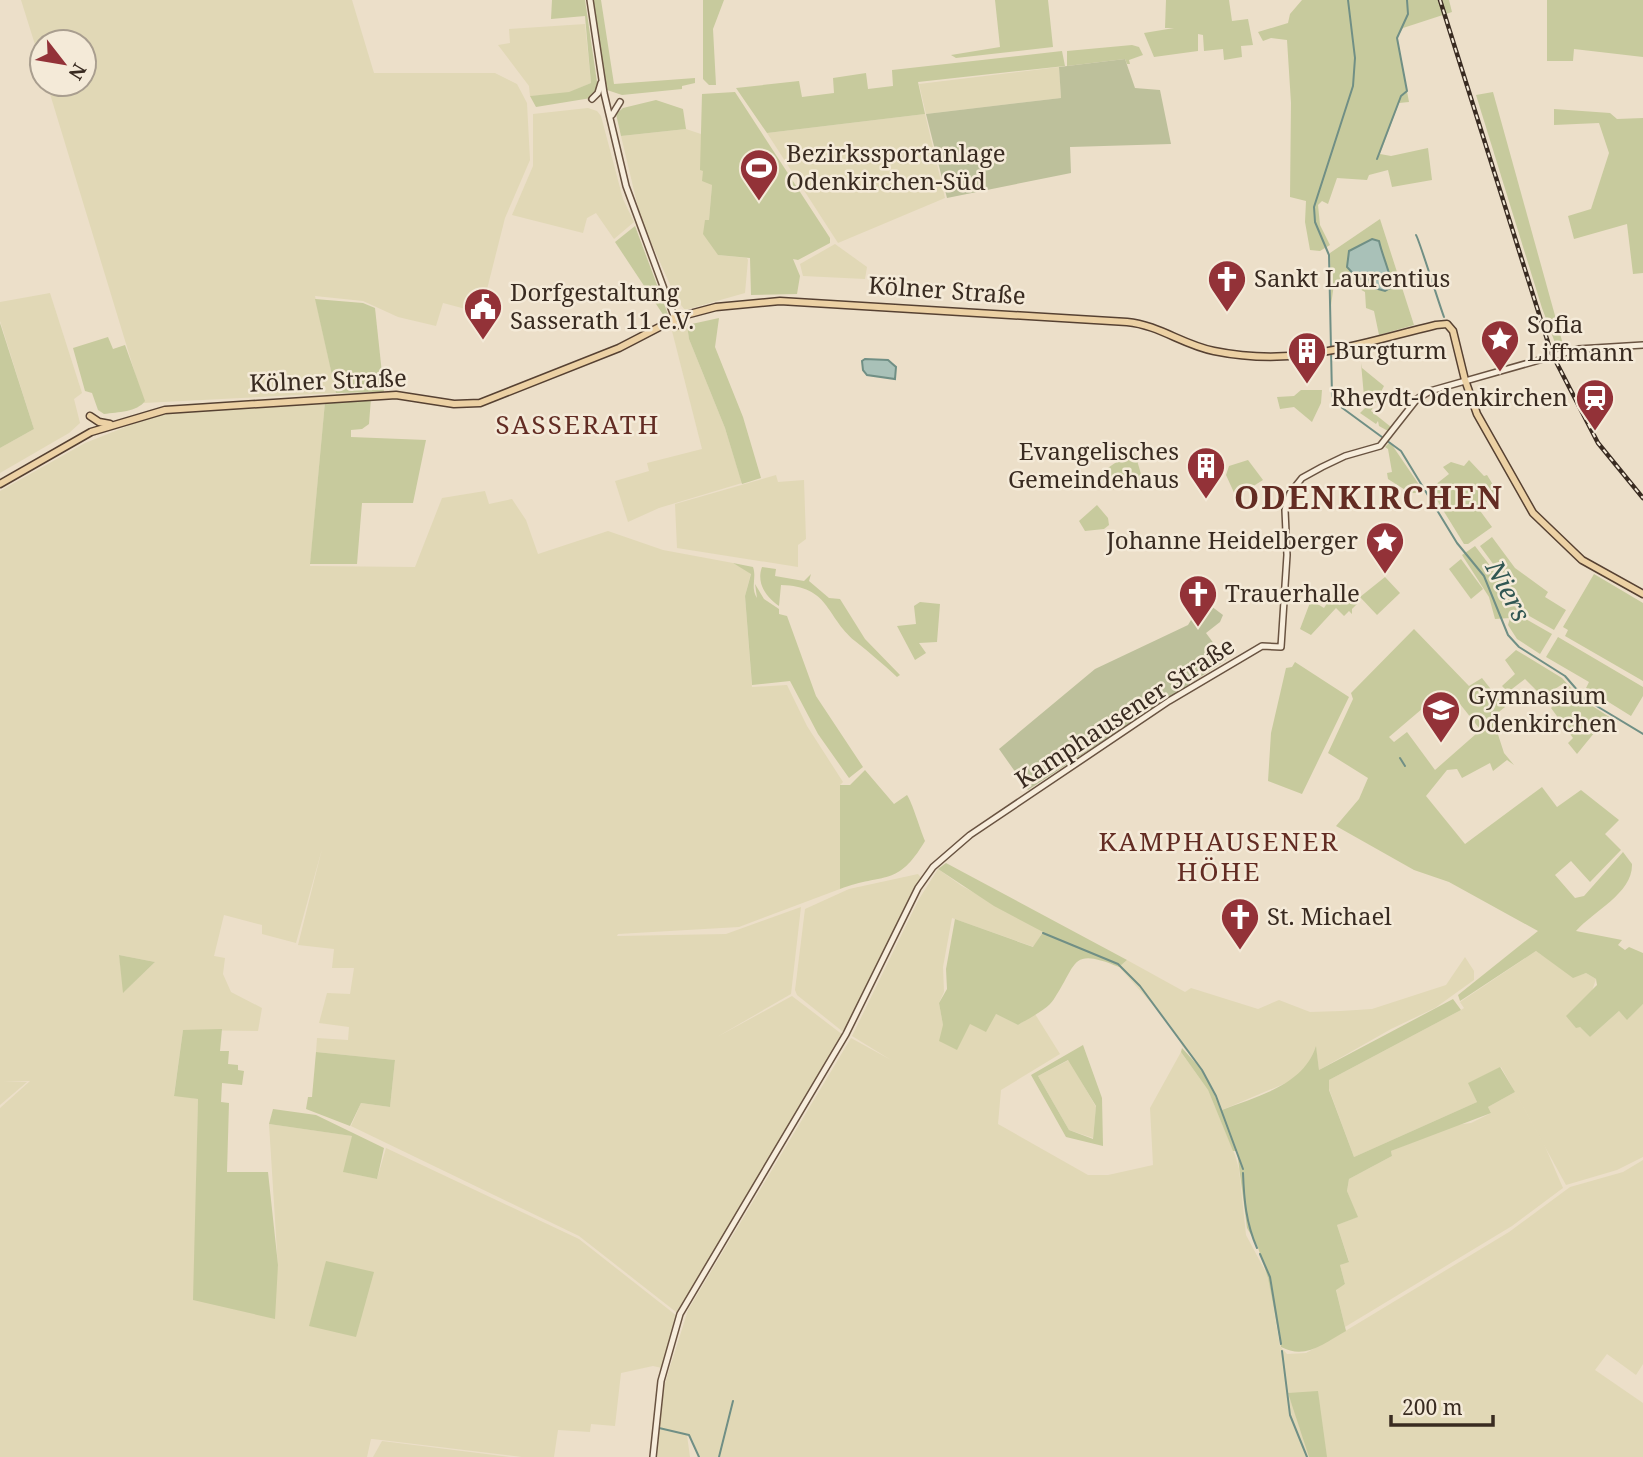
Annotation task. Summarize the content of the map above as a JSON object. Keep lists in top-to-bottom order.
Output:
{
  "streets": {
    "main road": ["Kölner Straße", "Kamphausener Straße"]
  },
  "crossings": [
    ["Kölner Straße", "Kamphausener Straße"]
  ],
  "districts": ["SASSERATH", "ODENKIRCHEN", "KAMPHAUSENER HÖHE"],
  "water": ["Niers"],
  "places": {
    "sports": ["Bezirkssportanlage Odenkirchen-Süd"],
    "church": ["Sankt Laurentius", "Trauerhalle", "St. Michael"],
    "public building": ["Dorfgestaltung Sasserath 11 e.V."],
    "place": ["Sofia Liffmann", "Johanne Heidelberger"],
    "building": ["Burgturm", "Evangelisches Gemeindehaus"],
    "station": ["Rheydt-Odenkirchen"],
    "school or university": ["Gymnasium Odenkirchen"]
  },
  "scale_bar": "200 m",
  "north": "bottom right"
}
